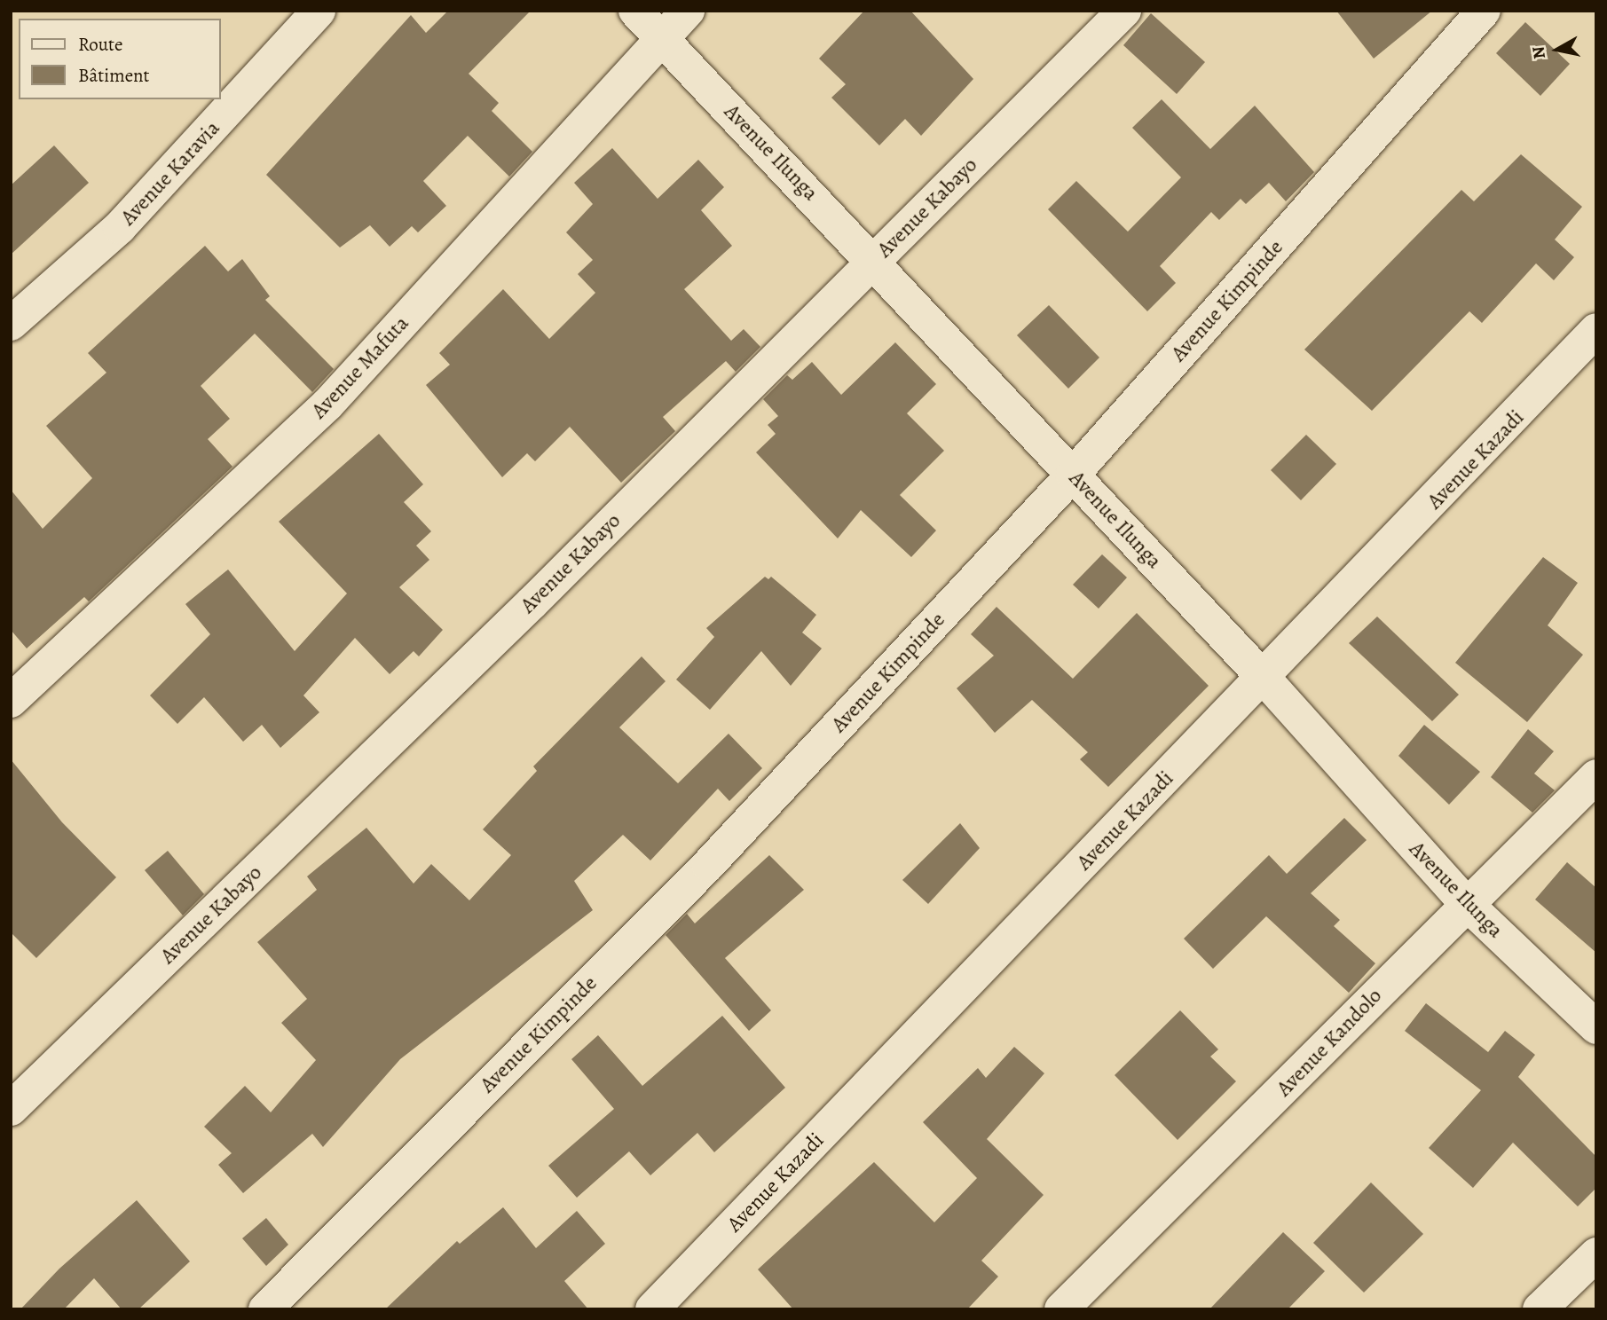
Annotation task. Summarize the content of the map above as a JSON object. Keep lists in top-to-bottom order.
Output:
{
  "streets": {
    "street": [
      "Avenue Ilunga",
      "Avenue Karavia",
      "Avenue Kabayo",
      "Avenue Kimpinde",
      "Avenue Mafuta",
      "Avenue Kazadi",
      "Avenue Kandolo"
    ]
  },
  "crossings": [
    ["Avenue Ilunga", "Avenue Kabayo"],
    ["Avenue Ilunga", "Avenue Kimpinde"],
    ["Avenue Ilunga", "Avenue Mafuta"],
    ["Avenue Ilunga", "Avenue Kazadi"],
    ["Avenue Ilunga", "Avenue Kandolo"]
  ],
  "legend": ["Route", "Bâtiment"],
  "north": "left"
}
